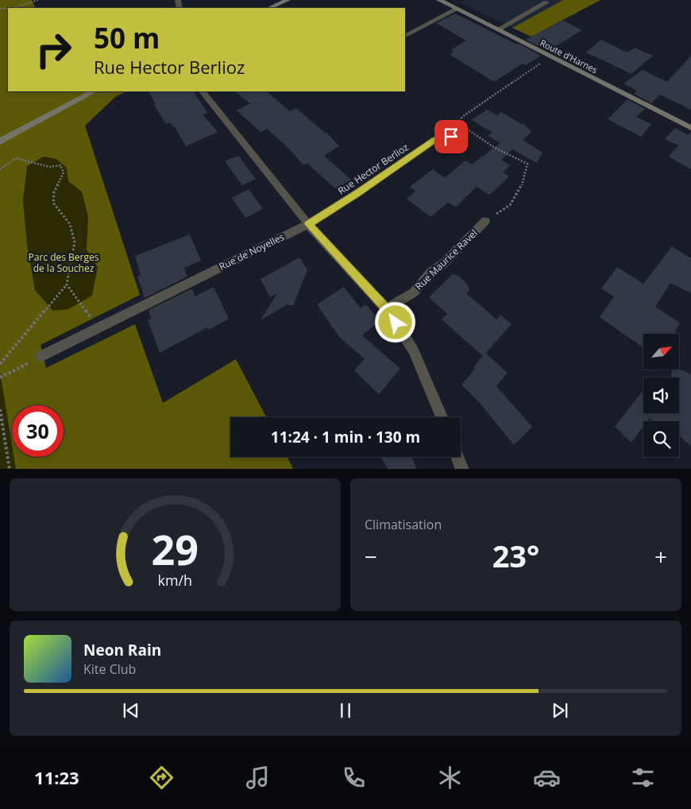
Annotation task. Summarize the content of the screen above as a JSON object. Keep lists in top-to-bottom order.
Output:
{
  "streets": {
    "street": [
      "Route d'Harnes",
      "Rue Hector Berlioz",
      "Rue de Noyelles",
      "Rue Maurice Ravel"
    ]
  },
  "crossings": [
    ["Rue Hector Berlioz", "Rue de Noyelles"]
  ],
  "parks": ["Parc des Berges de la Souchez"],
  "north": "top right",
  "page": {
    "turn": ["50 m", "Rue Hector Berlioz"],
    "limit": "30",
    "trip": "11:24 · 1 min · 130 m",
    "tile": "Climatisation",
    "heat": ["−", "23°", "+"],
    "song": ["Neon Rain", "Kite Club"],
    "tabs": "11:23",
    "gauge": ["29", "km/h"]
  }
}
